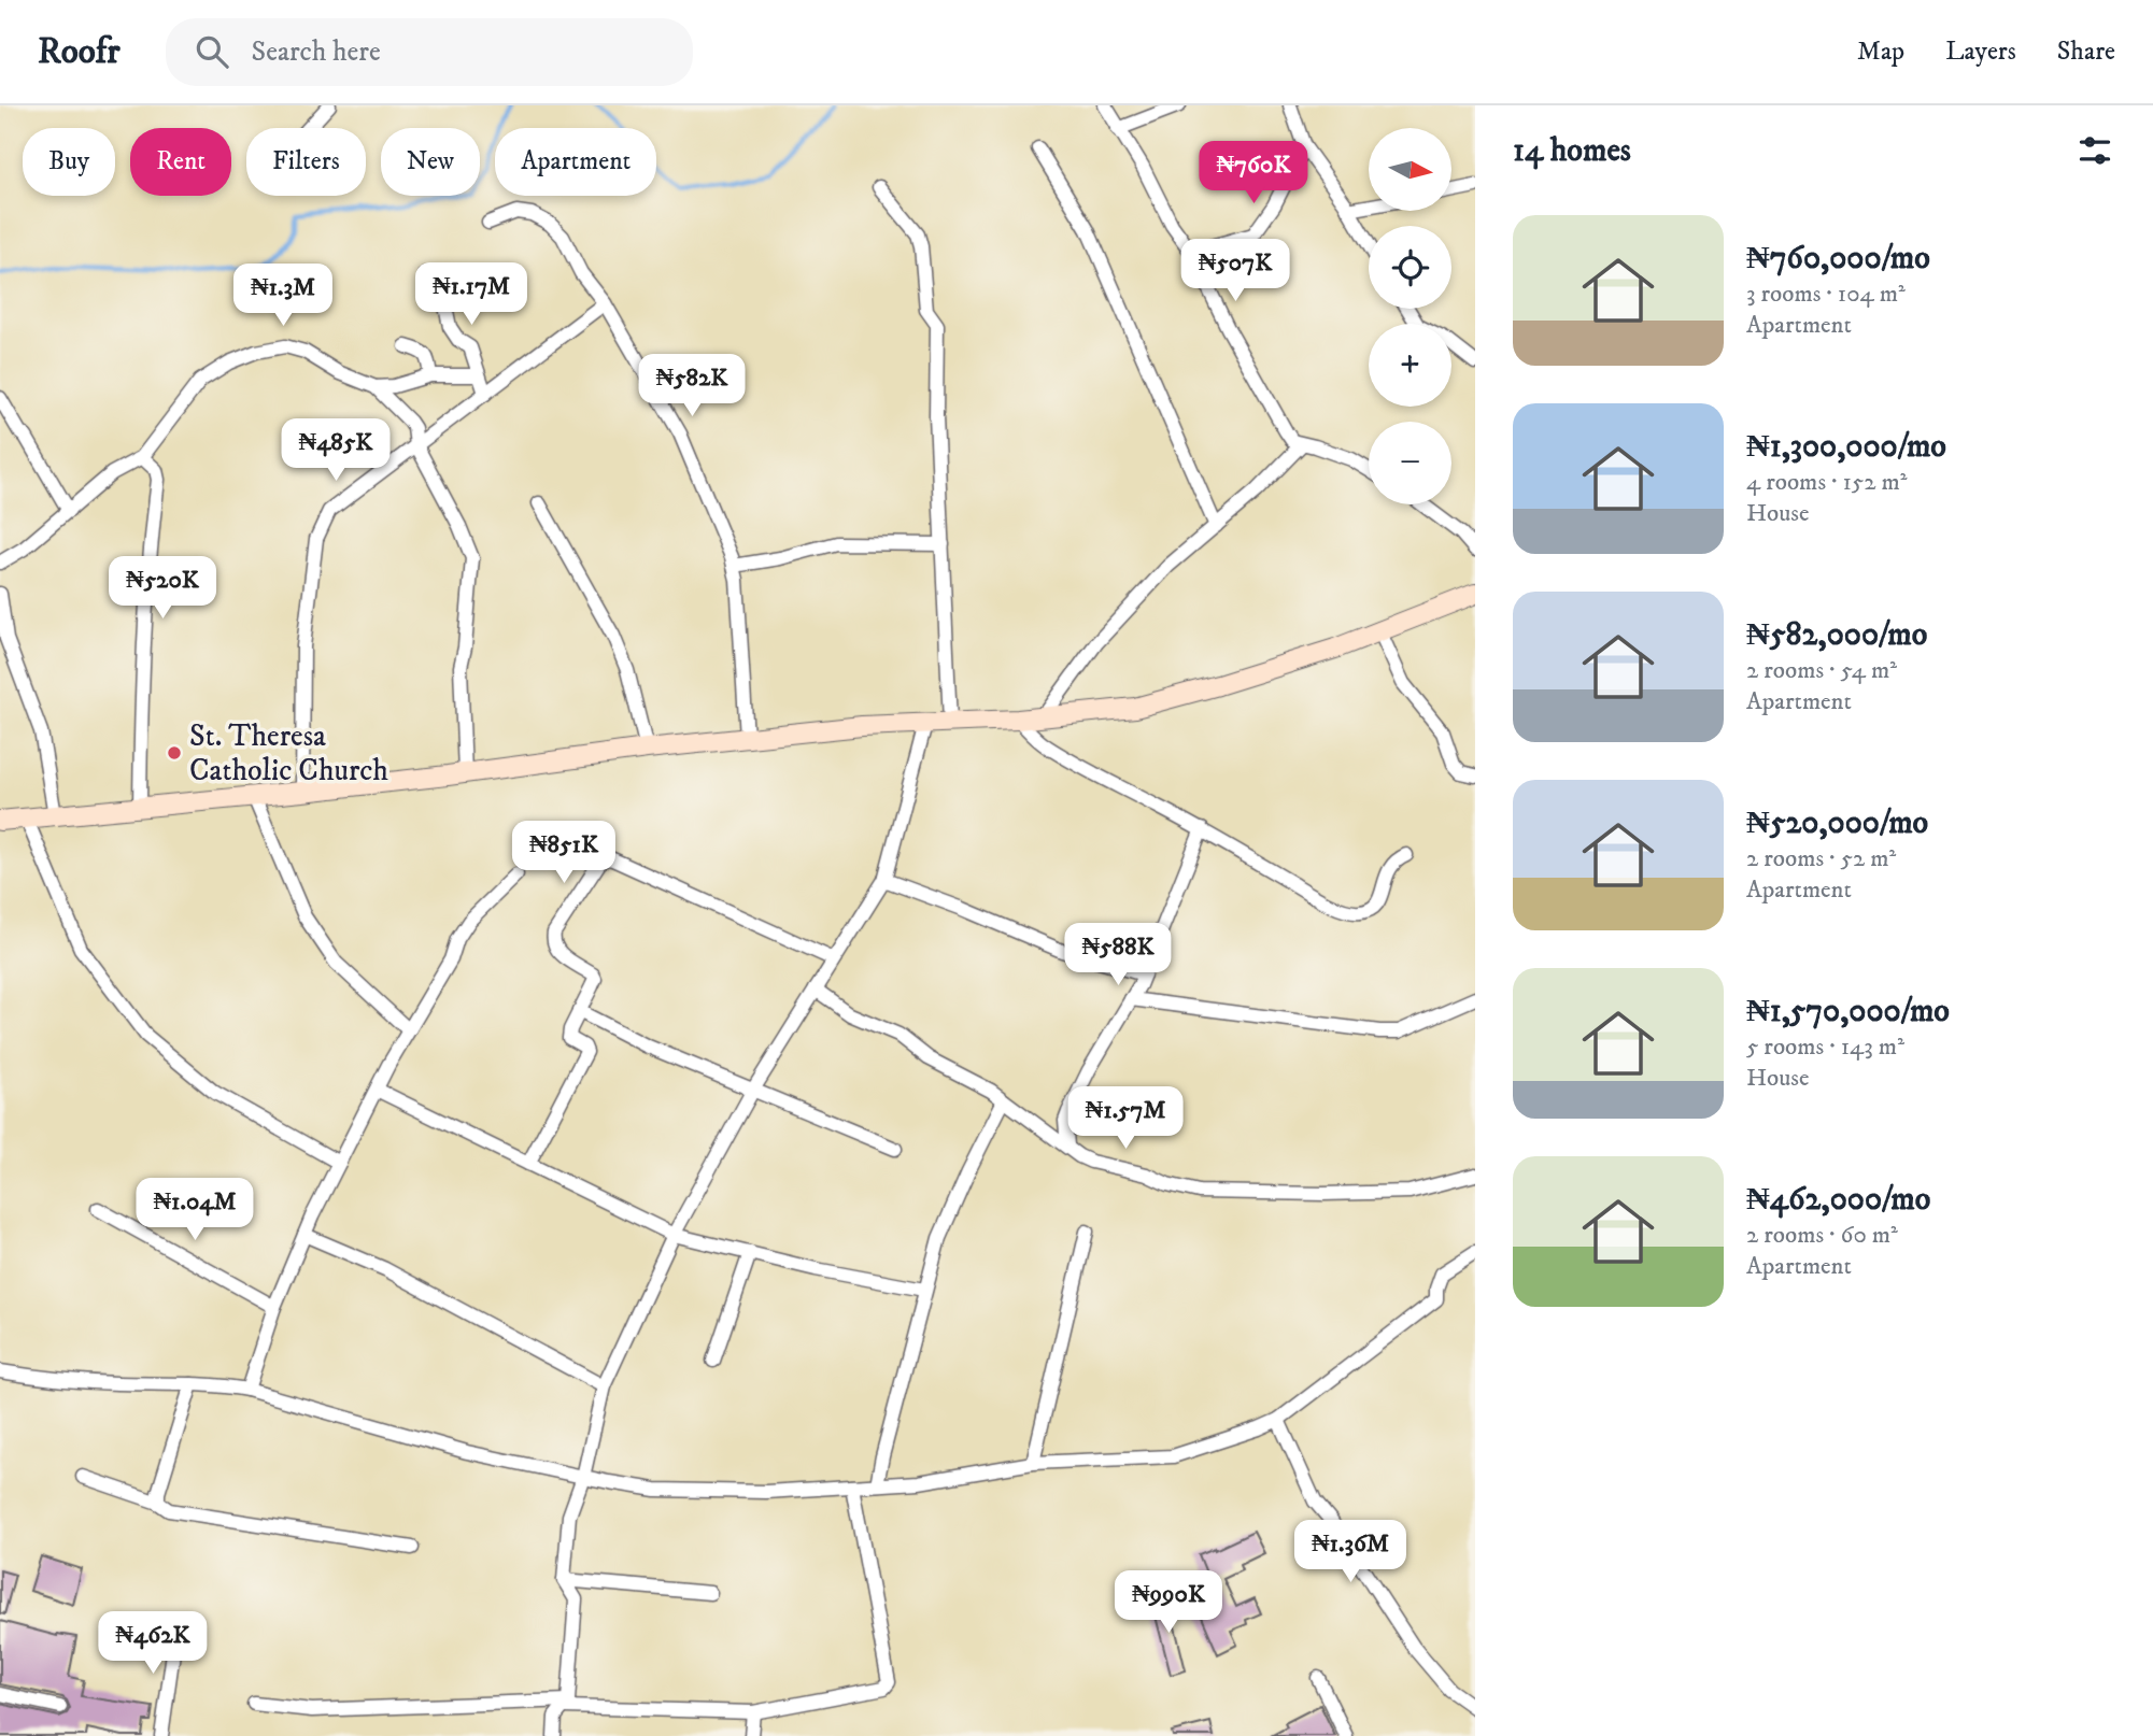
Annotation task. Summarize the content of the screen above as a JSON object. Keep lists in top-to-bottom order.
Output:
{
  "places": ["St. Theresa Catholic Church"],
  "north": "right",
  "page": {
    "header": "Roofr",
    "search": "Search here",
    "nav": ["Map", "Layers", "Share"],
    "heading": "14 homes",
    "map_buttons": ["+", "−"],
    "chip": [
      "Buy",
      "Rent",
      "Filters",
      "New",
      "Apartment"
    ],
    "price": [
      "₦760K",
      "₦507K",
      "₦1.17M",
      "₦1.3M",
      "₦582K",
      "₦485K",
      "₦520K",
      "₦851K",
      "₦588K",
      "₦1.57M",
      "₦1.04M",
      "₦1.36M",
      "₦990K",
      "₦462K"
    ],
    "list": [
      {
        "name": "₦760,000/mo",
        "note": "3 rooms · 104 m² · Apartment"
      },
      {
        "name": "₦1,300,000/mo",
        "note": "4 rooms · 152 m² · House"
      },
      {
        "name": "₦582,000/mo",
        "note": "2 rooms · 54 m² · Apartment"
      },
      {
        "name": "₦520,000/mo",
        "note": "2 rooms · 52 m² · Apartment"
      },
      {
        "name": "₦1,570,000/mo",
        "note": "5 rooms · 143 m² · House"
      },
      {
        "name": "₦462,000/mo",
        "note": "2 rooms · 60 m² · Apartment"
      }
    ]
  }
}
